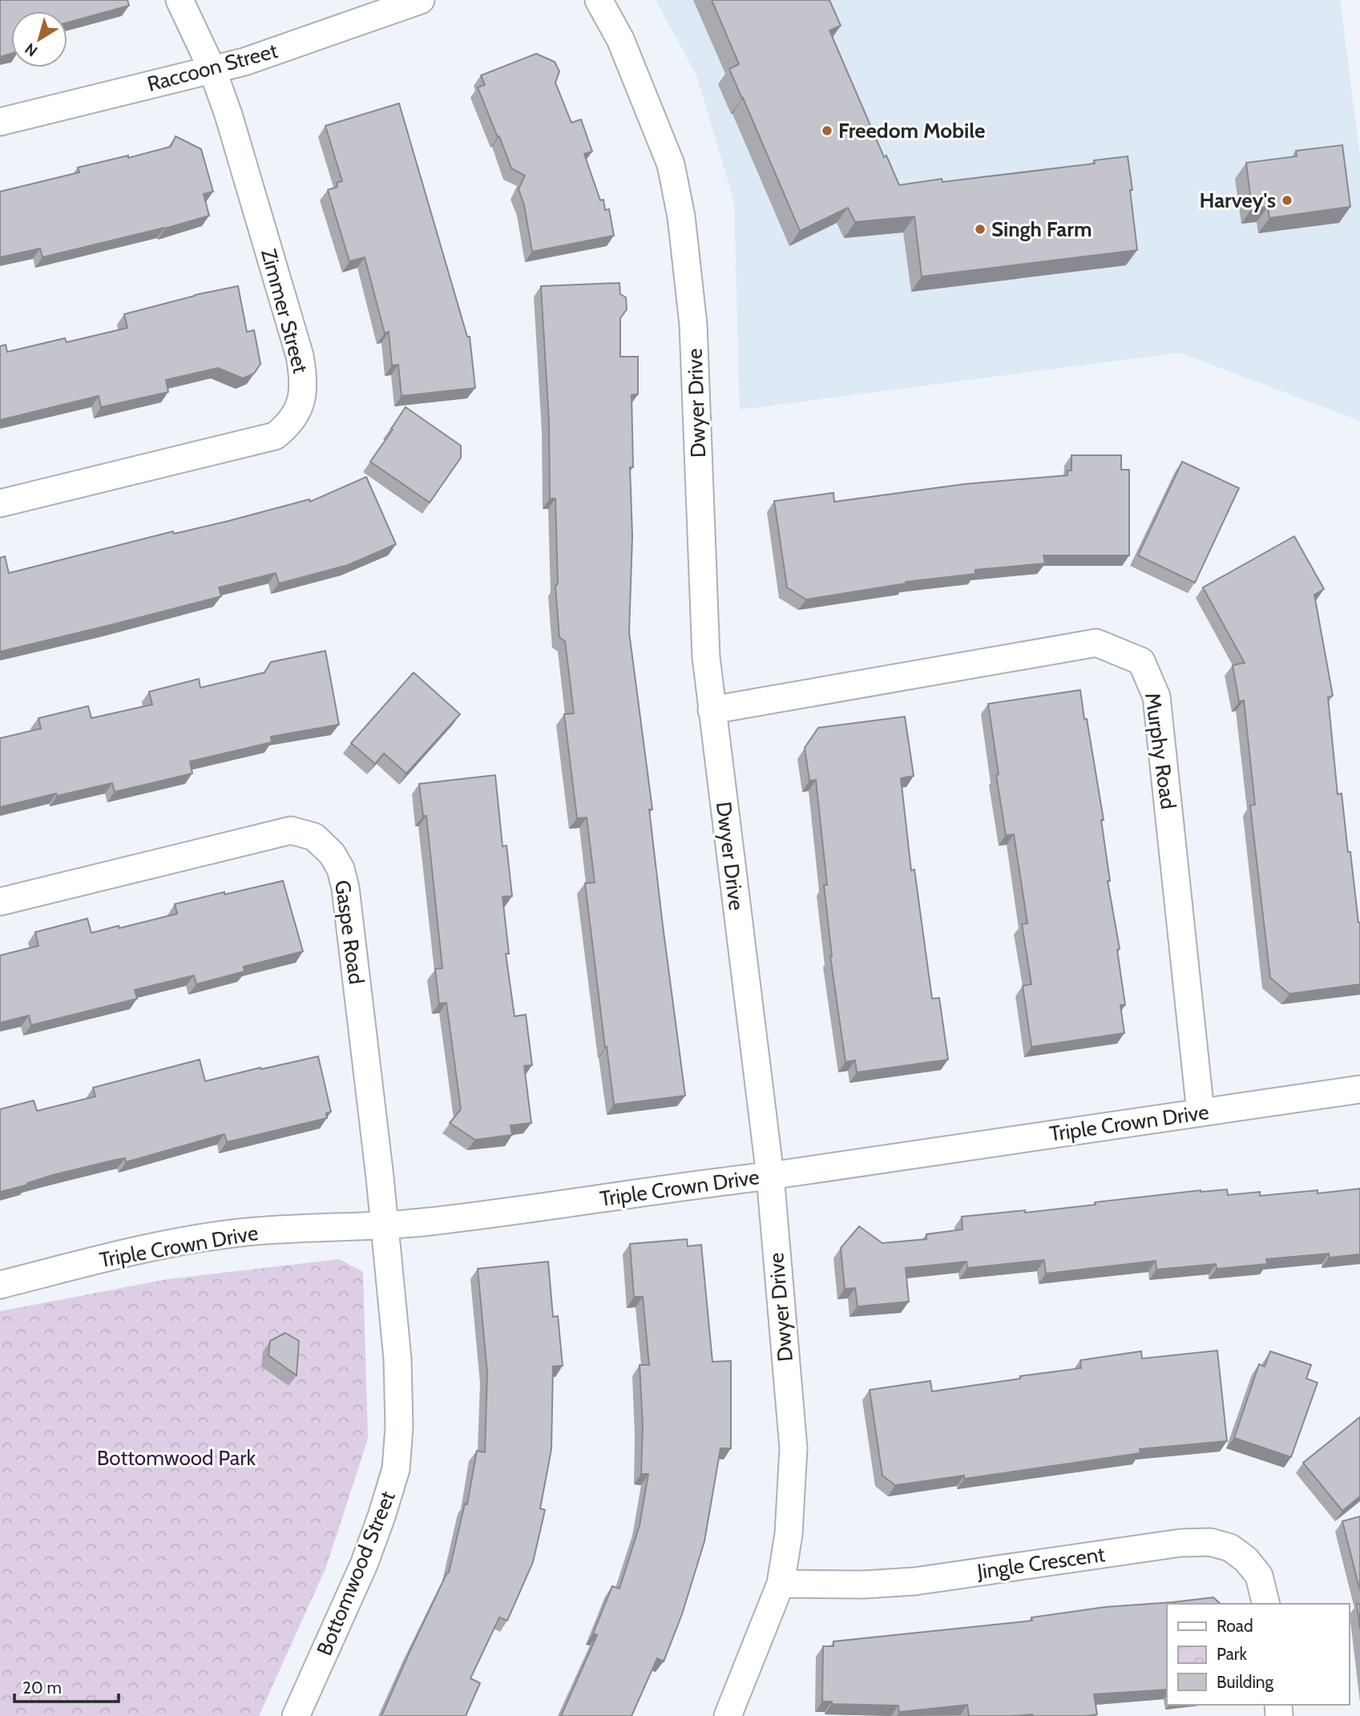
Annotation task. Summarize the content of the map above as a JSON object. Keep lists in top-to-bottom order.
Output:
{
  "streets": {
    "street": [
      "Raccoon Street",
      "Zimmer Street",
      "Dwyer Drive",
      "Murphy Road",
      "Gaspe Road",
      "Triple Crown Drive",
      "Jingle Crescent",
      "Bottomwood Street"
    ]
  },
  "crossings": [
    ["Raccoon Street", "Zimmer Street"],
    ["Dwyer Drive", "Murphy Road"],
    ["Dwyer Drive", "Triple Crown Drive"],
    ["Dwyer Drive", "Jingle Crescent"],
    ["Murphy Road", "Triple Crown Drive"],
    ["Gaspe Road", "Triple Crown Drive"],
    ["Gaspe Road", "Bottomwood Street"],
    ["Triple Crown Drive", "Bottomwood Street"]
  ],
  "parks": ["Bottomwood Park"],
  "places": ["Freedom Mobile", "Harvey's", "Singh Farm"],
  "legend": ["Road", "Park", "Building"],
  "scale_bar": "20 m",
  "north": "bottom left"
}
